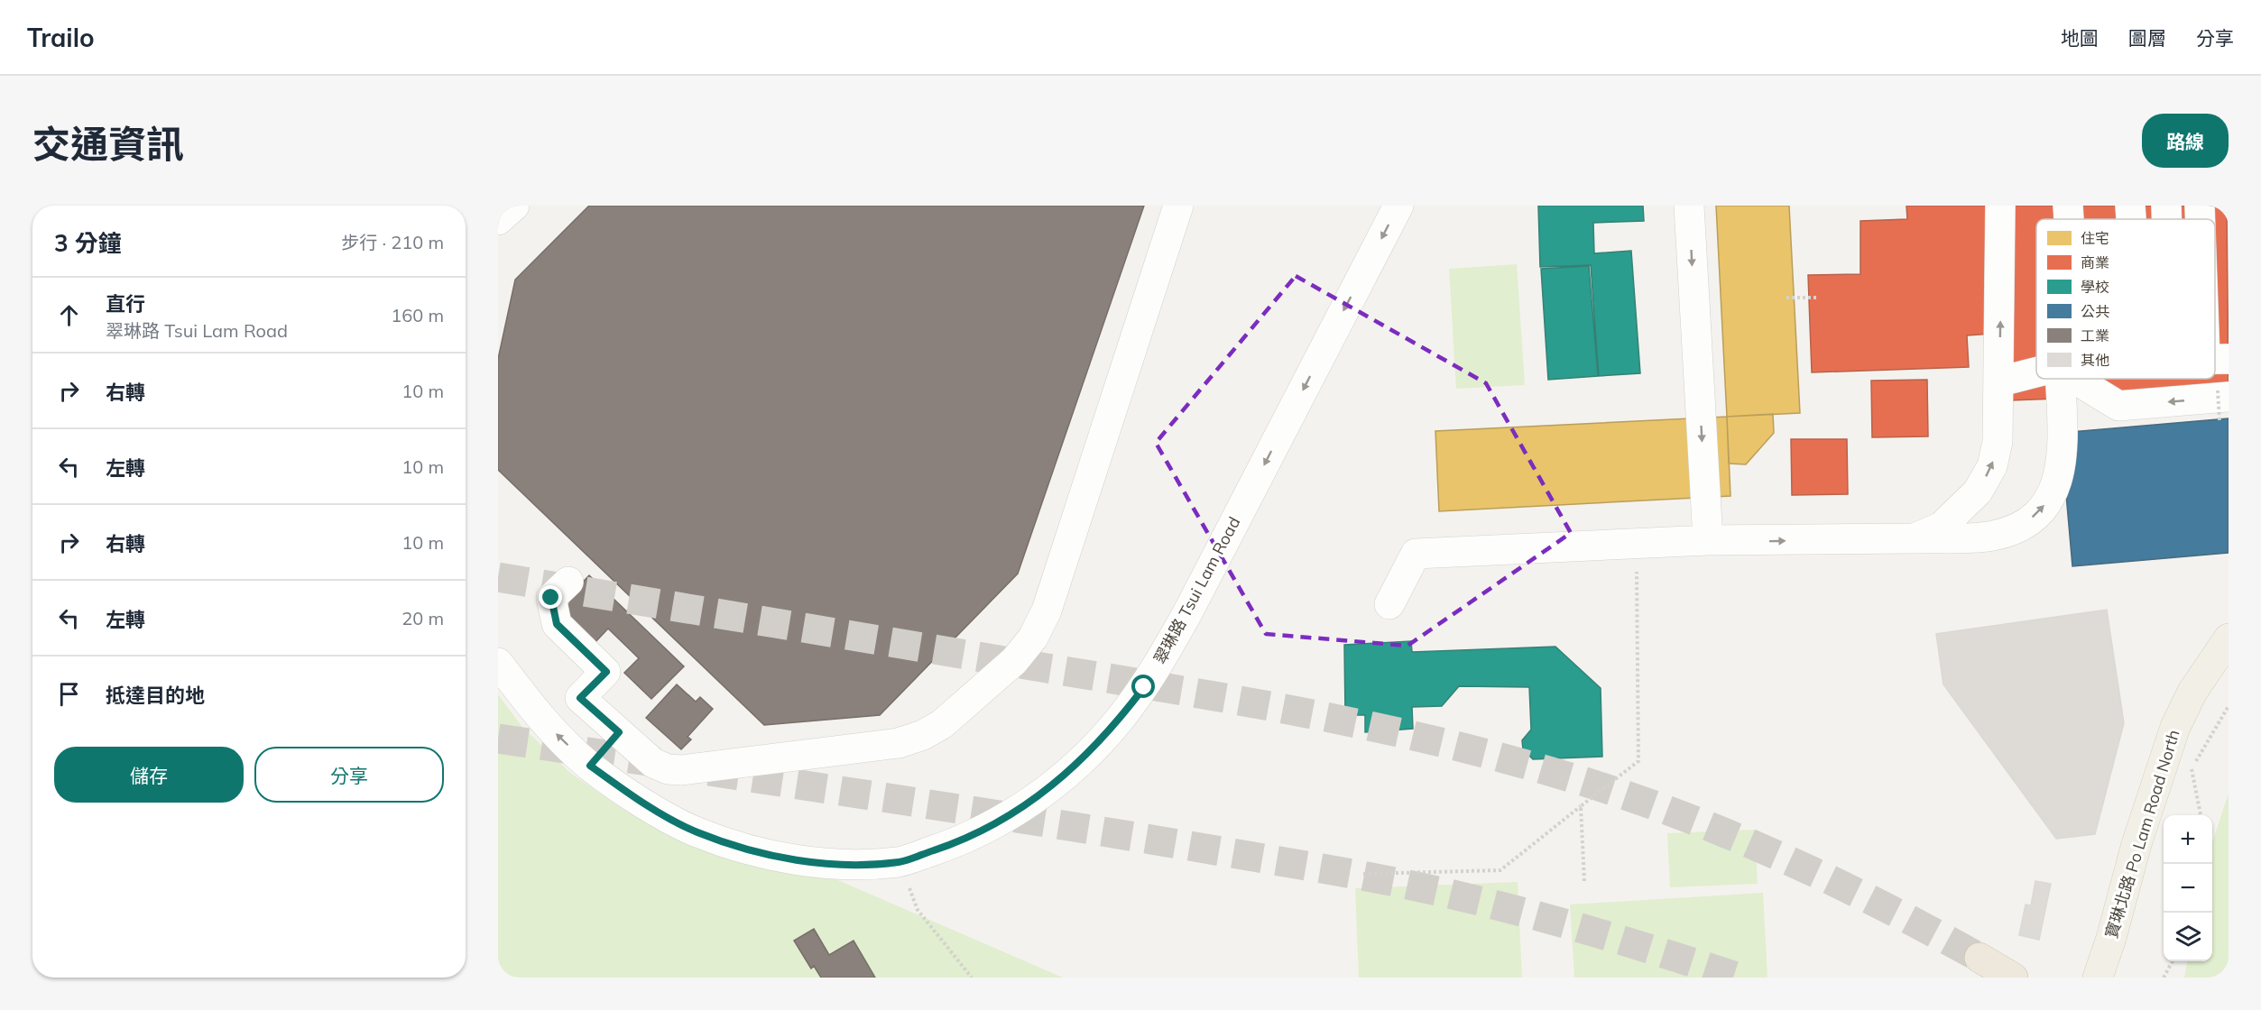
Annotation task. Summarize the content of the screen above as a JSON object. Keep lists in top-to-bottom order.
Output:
{
  "streets": {
    "main road": ["寶琳北路 Po Lam Road North"],
    "street": ["翠琳路 Tsui Lam Road"]
  },
  "one_way": ["翠琳路 Tsui Lam Road"],
  "legend": [
    "住宅",
    "商業",
    "學校",
    "公共",
    "工業",
    "其他"
  ],
  "page": {
    "header": "Trailo",
    "nav": ["地圖", "圖層", "分享"],
    "title": "交通資訊",
    "buttons": [
      "路線",
      ["儲存", "分享"]
    ],
    "heading": ["3 分鐘", "步行 · 210 m"],
    "list": [
      ["直行", "翠琳路 Tsui Lam Road", "160 m"],
      ["右轉", "10 m"],
      ["左轉", "10 m"],
      ["右轉", "10 m"],
      ["左轉", "20 m"],
      "抵達目的地"
    ],
    "map_buttons": ["+", "−"]
  }
}
